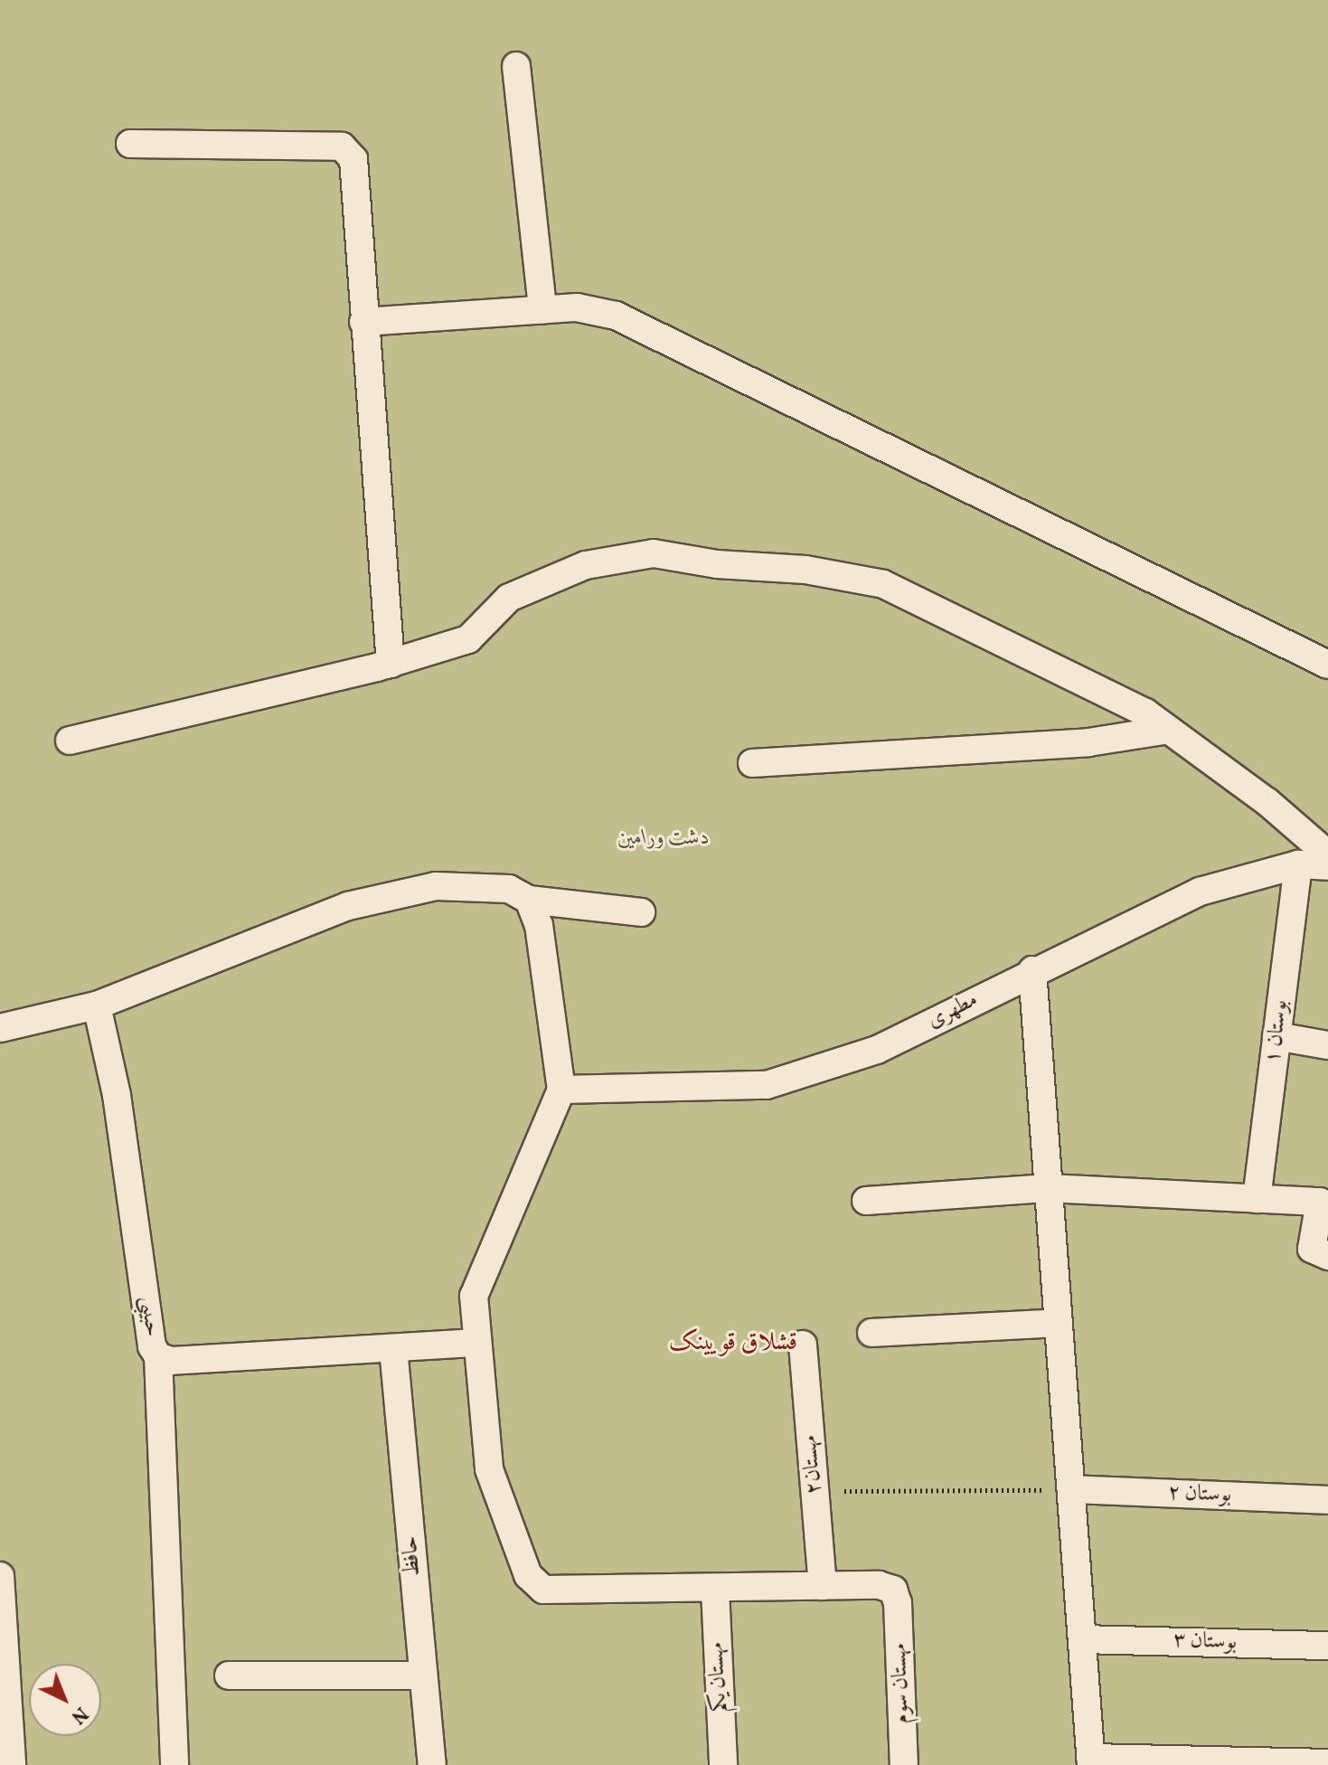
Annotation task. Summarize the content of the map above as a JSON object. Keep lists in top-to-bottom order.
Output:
{
  "streets": {
    "street": [
      "مطهری",
      "بوستان ۱",
      "حبیبی",
      "مهستان۲",
      "بوستان ۲",
      "حافظ",
      "بوستان ۳",
      "مهستان یکم",
      "مهستان سوم"
    ]
  },
  "crossings": [
    ["مطهری", "بوستان ۱"],
    ["حبیبی", "حافظ"],
    ["مهستان۲", "مهستان سوم"]
  ],
  "districts": ["قشلاق قویینک"],
  "parks": ["دشت ورامین"],
  "north": "bottom right"
}
